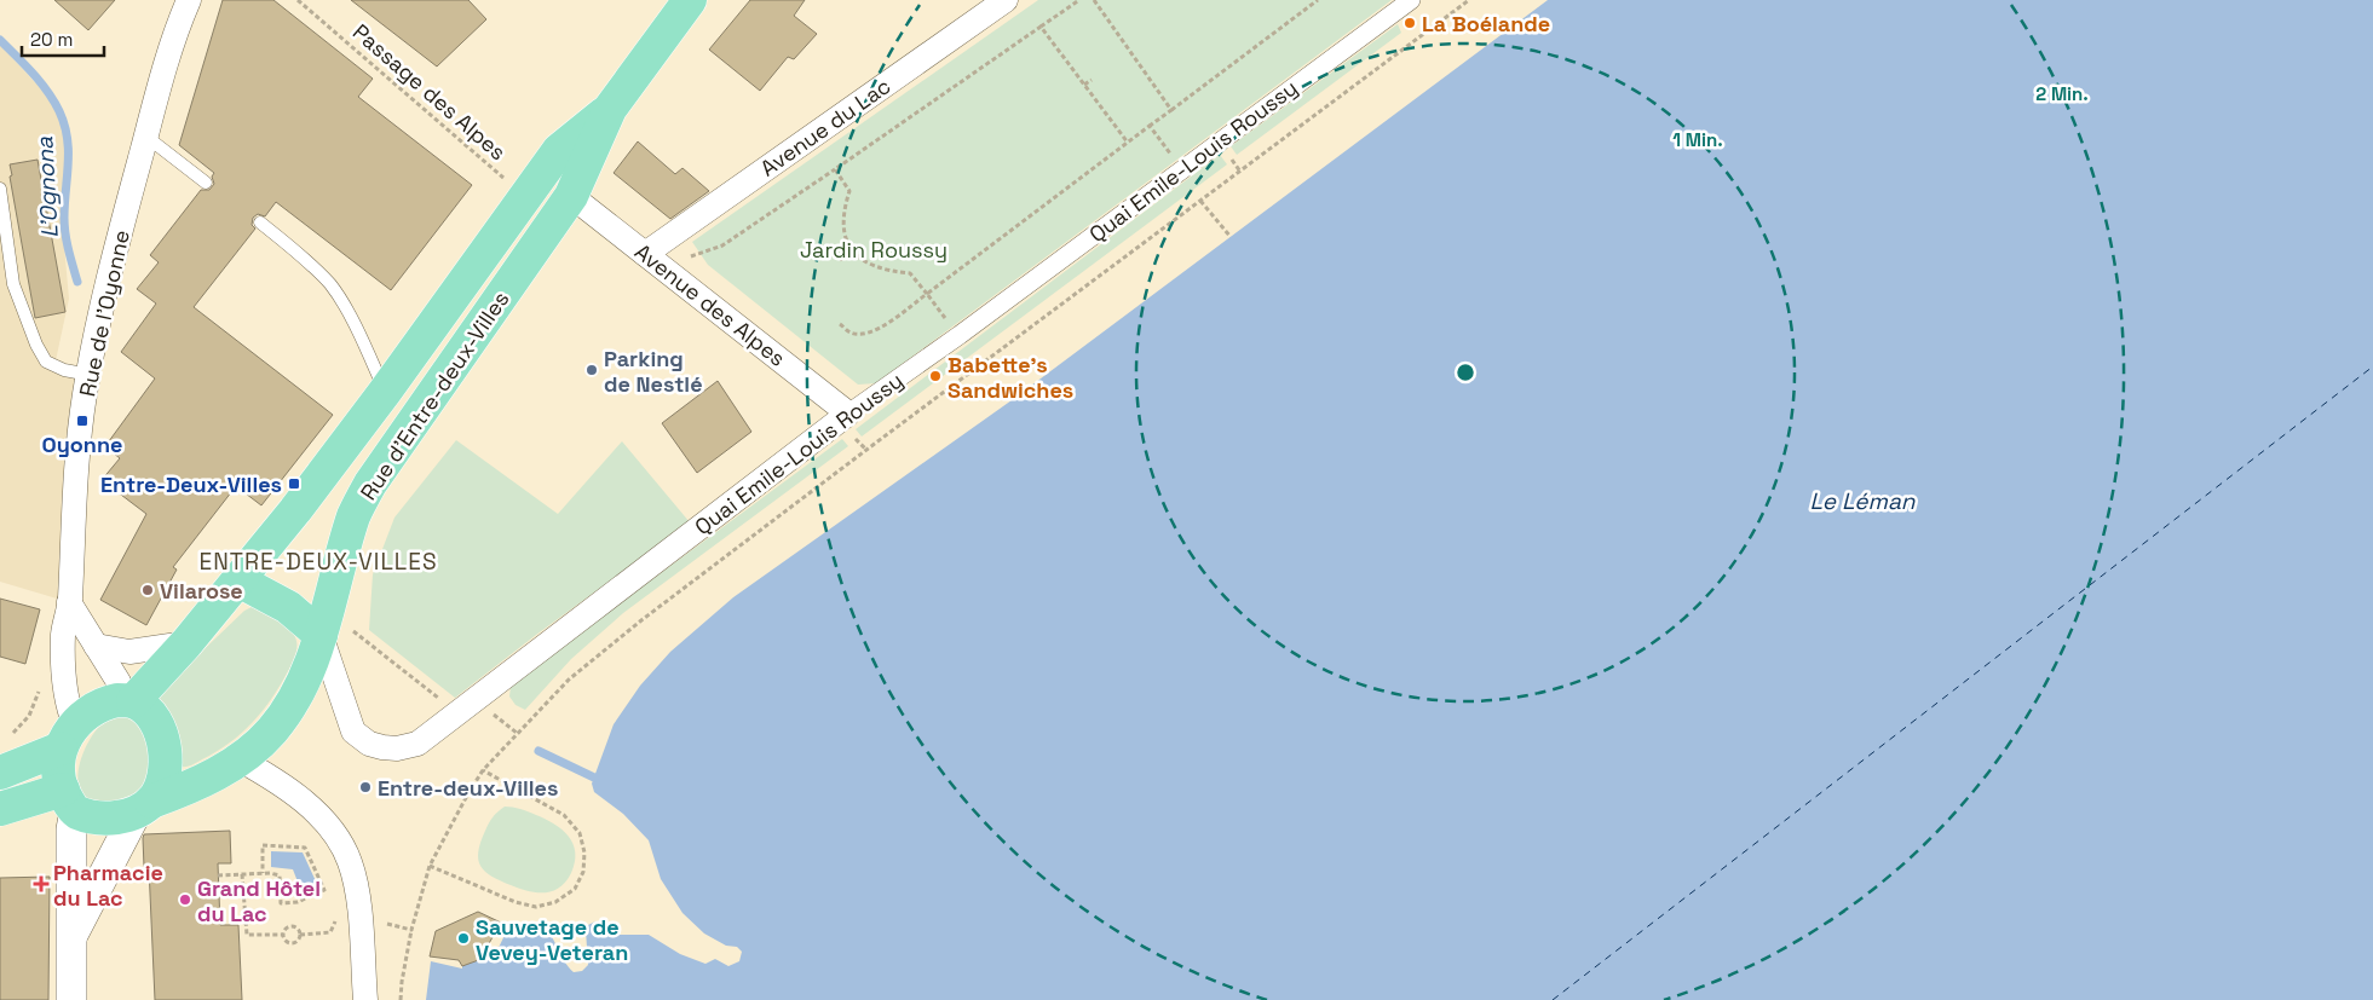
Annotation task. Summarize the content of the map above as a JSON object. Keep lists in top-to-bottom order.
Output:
{
  "streets": {
    "main road": ["Rue d'Entre-deux-Villes"],
    "street": [
      "Avenue du Lac",
      "Quai Emile-Louis Roussy",
      "Avenue des Alpes",
      "Rue de l'Oyonne"
    ],
    "path": ["Passage des Alpes"]
  },
  "crossings": [
    ["Avenue du Lac", "Avenue des Alpes"],
    ["Quai Emile-Louis Roussy", "Avenue des Alpes"],
    ["Quai Emile-Louis Roussy", "Rue d'Entre-deux-Villes"],
    ["Avenue des Alpes", "Rue d'Entre-deux-Villes"],
    ["Rue de l'Oyonne", "Rue d'Entre-deux-Villes"]
  ],
  "districts": ["ENTRE-DEUX-VILLES"],
  "water": ["L'Ognona", "Le Léman"],
  "parks": ["Jardin Roussy"],
  "places": {
    "other": [
      "La Boélande",
      "Parking de Nestlé",
      "Babette's Sandwiches",
      "Vilarose",
      "Entre-deux-Villes",
      "Grand Hôtel du Lac",
      "Sauvetage de Vevey-Veteran"
    ],
    "transit": ["Oyonne", "Entre-Deux-Villes"],
    "health": ["Pharmacie du Lac"]
  },
  "scale_bar": "20 m",
  "rings": ["2 Min.", "1 Min."]
}
